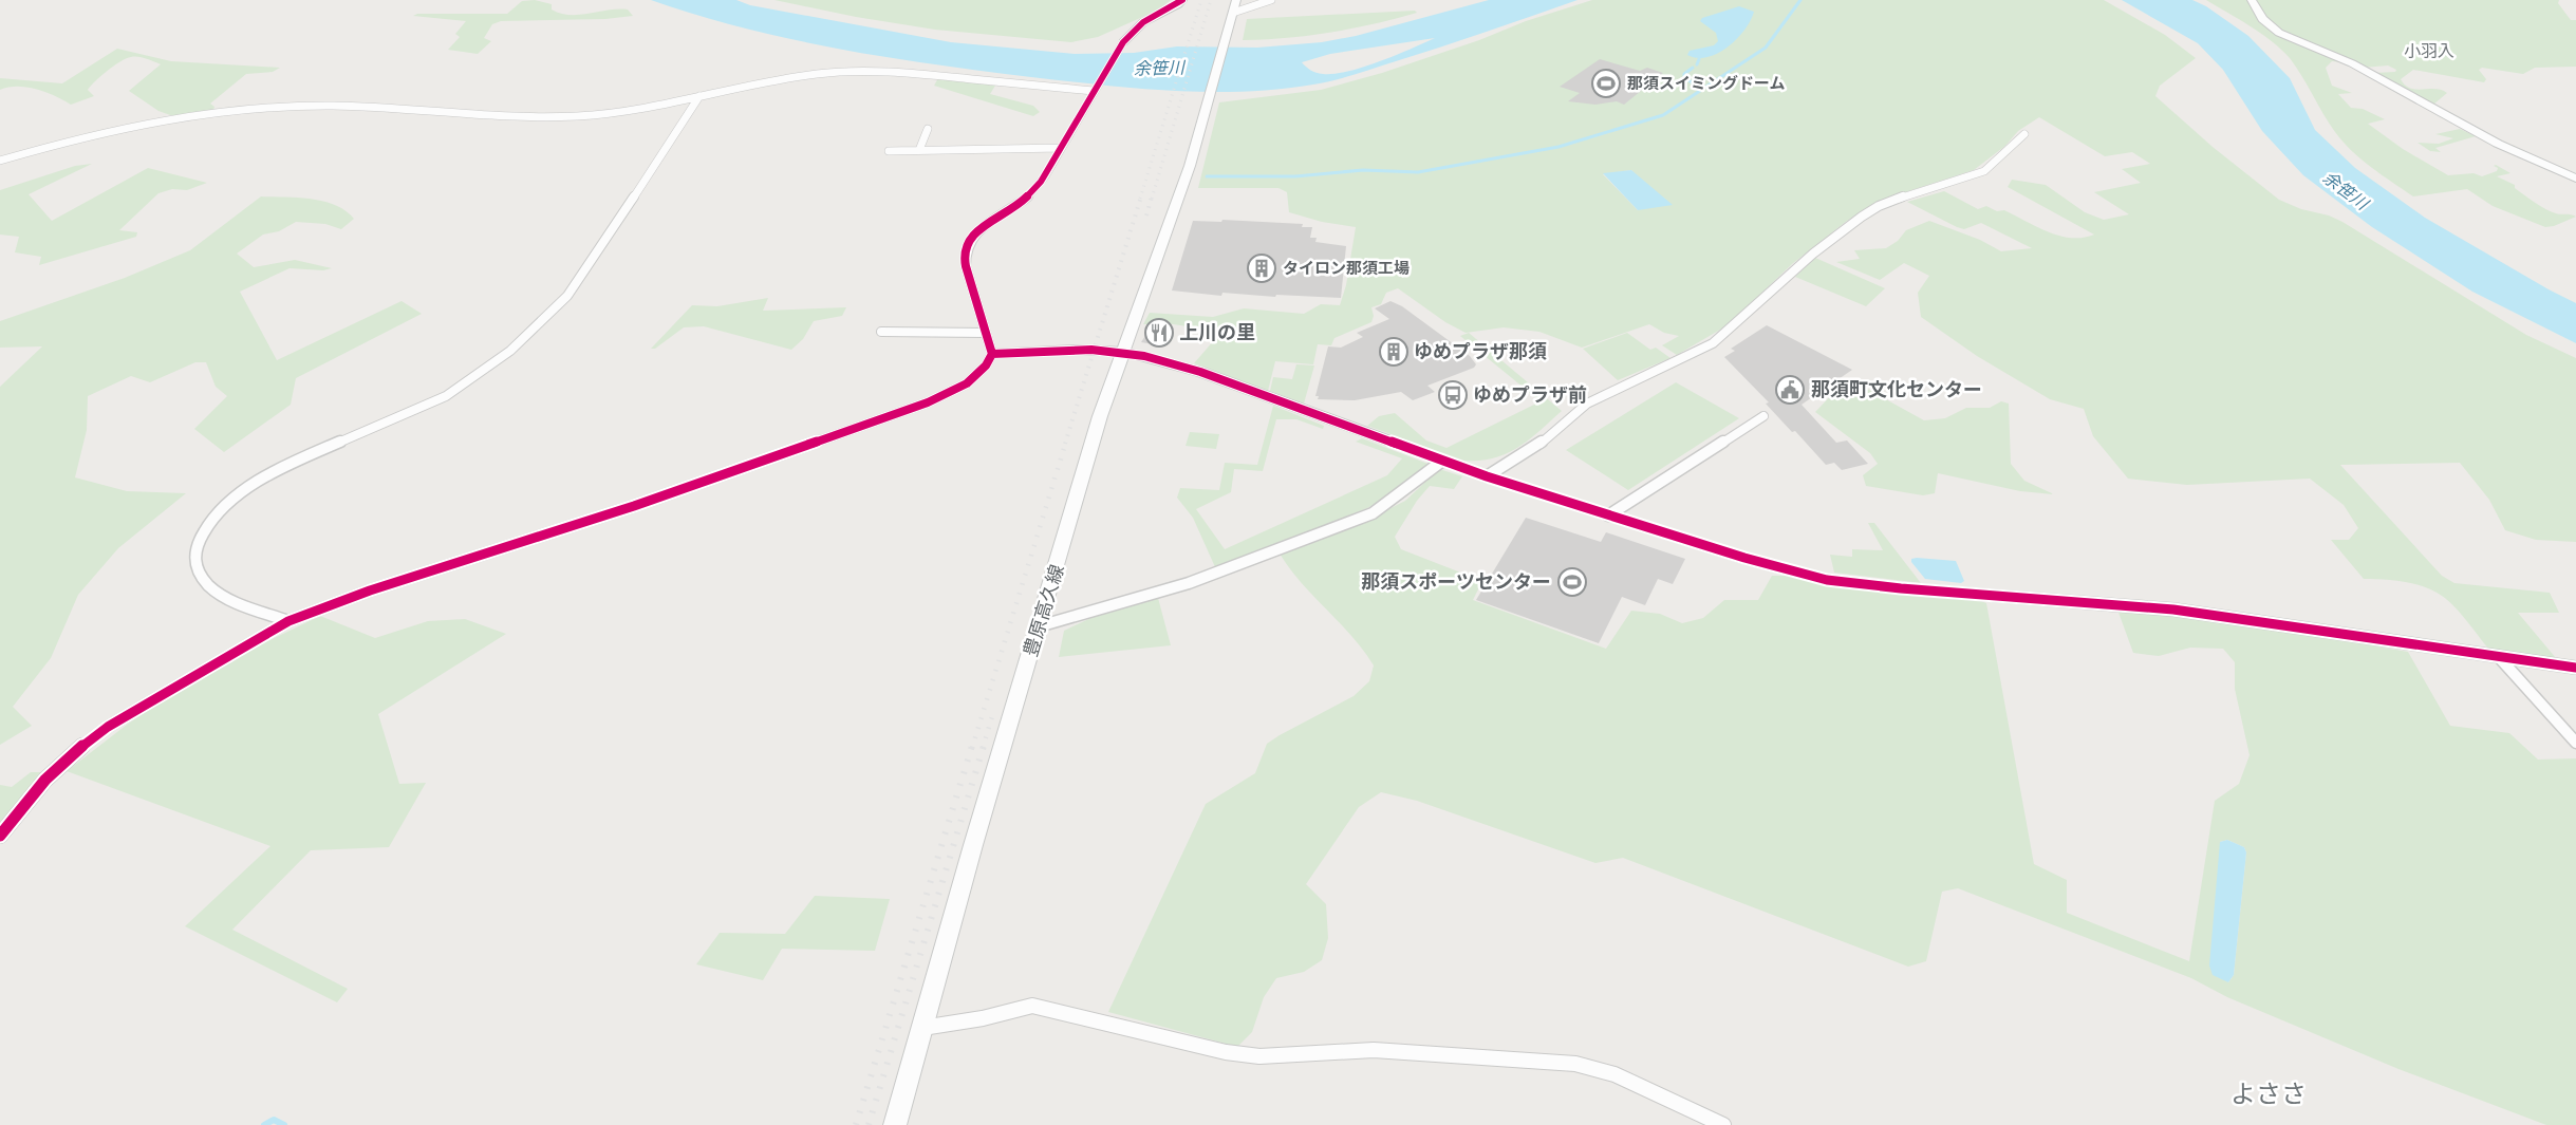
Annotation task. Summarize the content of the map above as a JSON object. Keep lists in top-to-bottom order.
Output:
{
  "streets": {
    "street": ["豊原高久線"]
  },
  "districts": ["小羽入", "よささ"],
  "water": ["余笹川"],
  "places": {
    "sports": ["那須スイミングドーム", "那須スポーツセンター"],
    "building": ["タイロン那須工場", "ゆめプラザ那須"],
    "restaurant": ["上川の里"],
    "public building": ["那須町文化センター"],
    "bus stop": ["ゆめプラザ前"]
  }
}
